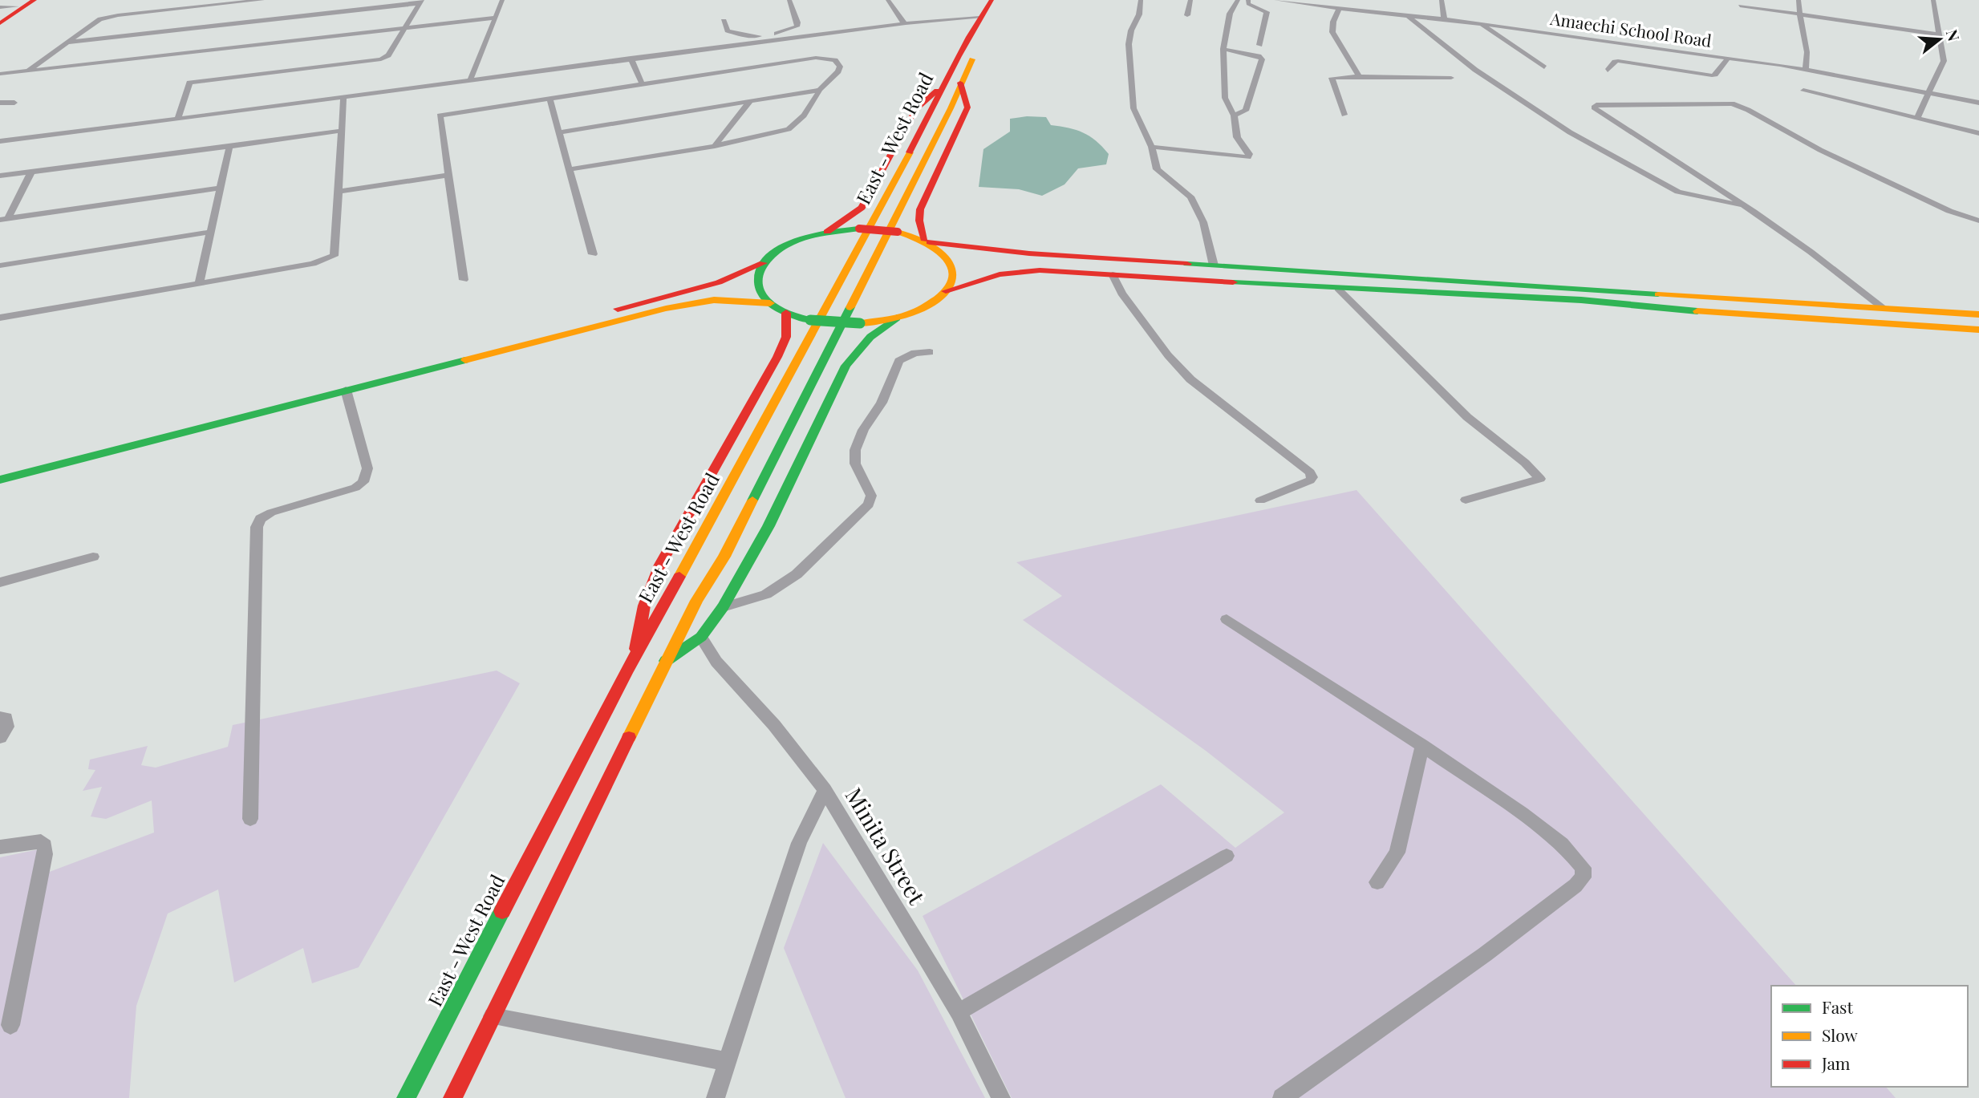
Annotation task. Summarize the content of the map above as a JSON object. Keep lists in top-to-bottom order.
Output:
{
  "streets": {
    "main road": ["East - West Road"],
    "street": ["Amaechi School Road", "Minita Street"]
  },
  "legend": ["Fast", "Slow", "Jam"],
  "north": "right"
}
